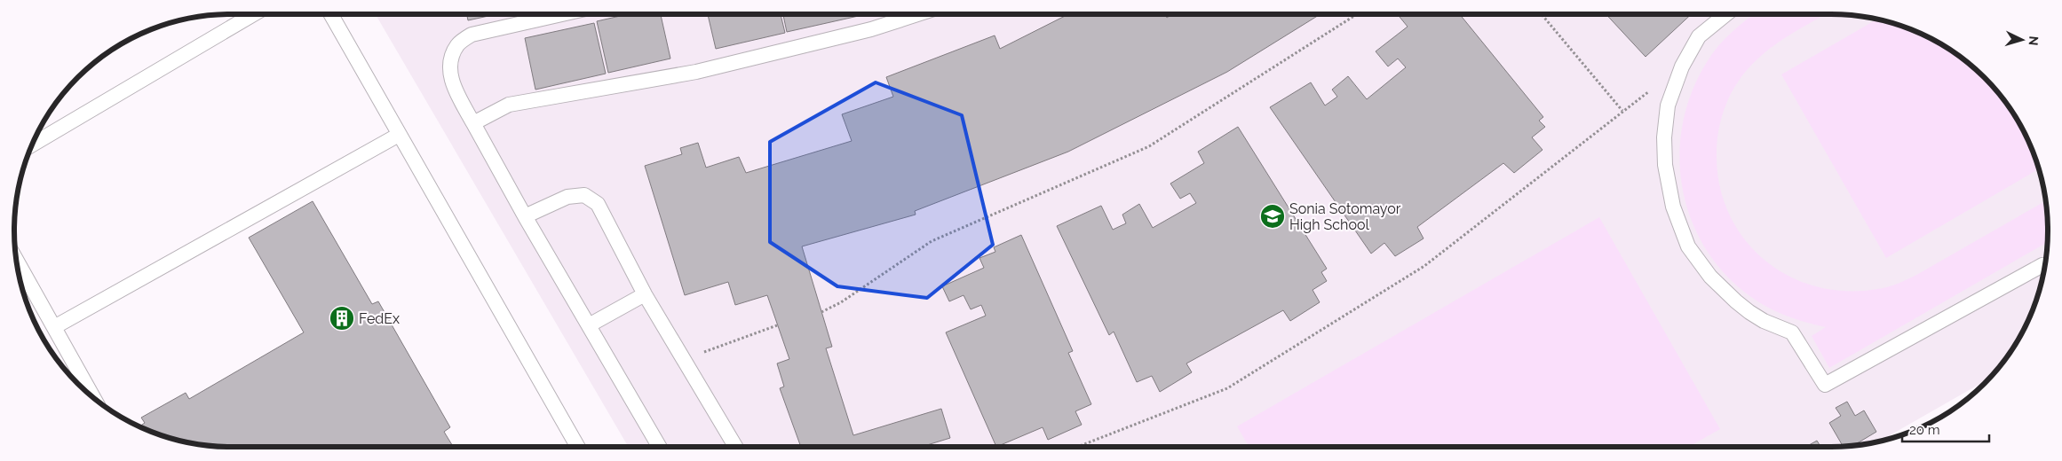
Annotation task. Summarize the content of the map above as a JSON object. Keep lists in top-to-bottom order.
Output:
{
  "places": {
    "school or university": ["Sonia Sotomayor High School"],
    "building": ["FedEx"]
  },
  "scale_bar": "20 m",
  "north": "right"
}
